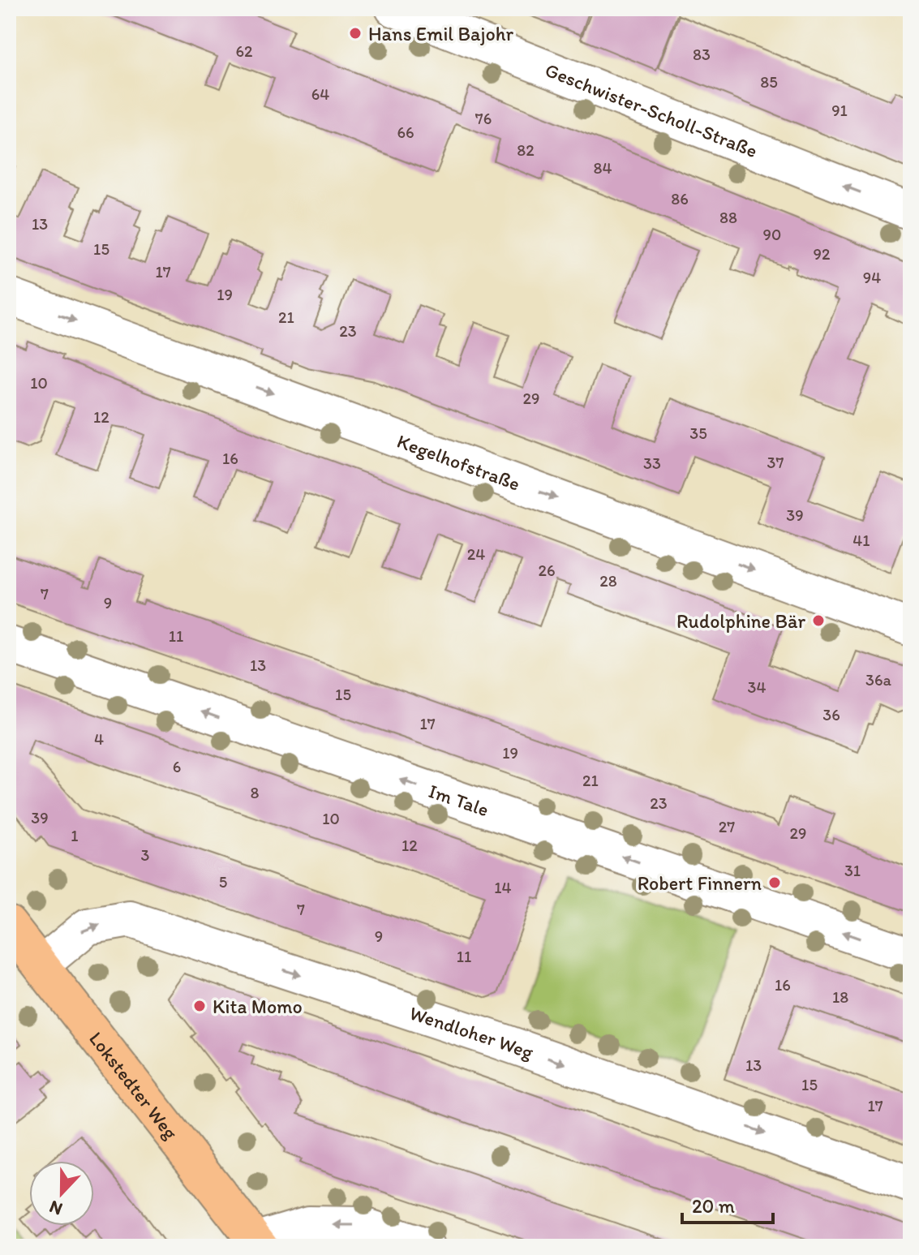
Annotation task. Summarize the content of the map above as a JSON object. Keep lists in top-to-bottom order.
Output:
{
  "streets": {
    "main road": ["Lokstedter Weg"],
    "street": [
      "Geschwister-Scholl-Straße",
      "Kegelhofstraße",
      "Im Tale",
      "Wendloher Weg"
    ]
  },
  "crossings": [
    ["Wendloher Weg", "Lokstedter Weg"]
  ],
  "one_way": [
    "Geschwister-Scholl-Straße",
    "Kegelhofstraße",
    "Im Tale",
    "Wendloher Weg"
  ],
  "places": [
    "Hans Emil Bajohr",
    "Rudolphine Bär",
    "Robert Finnern",
    "Kita Momo"
  ],
  "house_numbers": [
    "62",
    "83",
    "85",
    "64",
    "91",
    "76",
    "66",
    "82",
    "84",
    "86",
    "88",
    "13",
    "90",
    "15",
    "92",
    "17",
    "94",
    "19",
    "21",
    "23",
    "10",
    "29",
    "12",
    "35",
    "16",
    "37",
    "33",
    "39",
    "41",
    "24",
    "26",
    "28",
    "7",
    "9",
    "11",
    "13",
    "36a",
    "34",
    "15",
    "36",
    "17",
    "4",
    "19",
    "6",
    "21",
    "8",
    "23",
    "39",
    "10",
    "27",
    "29",
    "1",
    "12",
    "3",
    "31",
    "5",
    "14",
    "7",
    "9",
    "11",
    "16",
    "18",
    "13",
    "15",
    "17"
  ],
  "scale_bar": "20 m",
  "north": "bottom"
}
